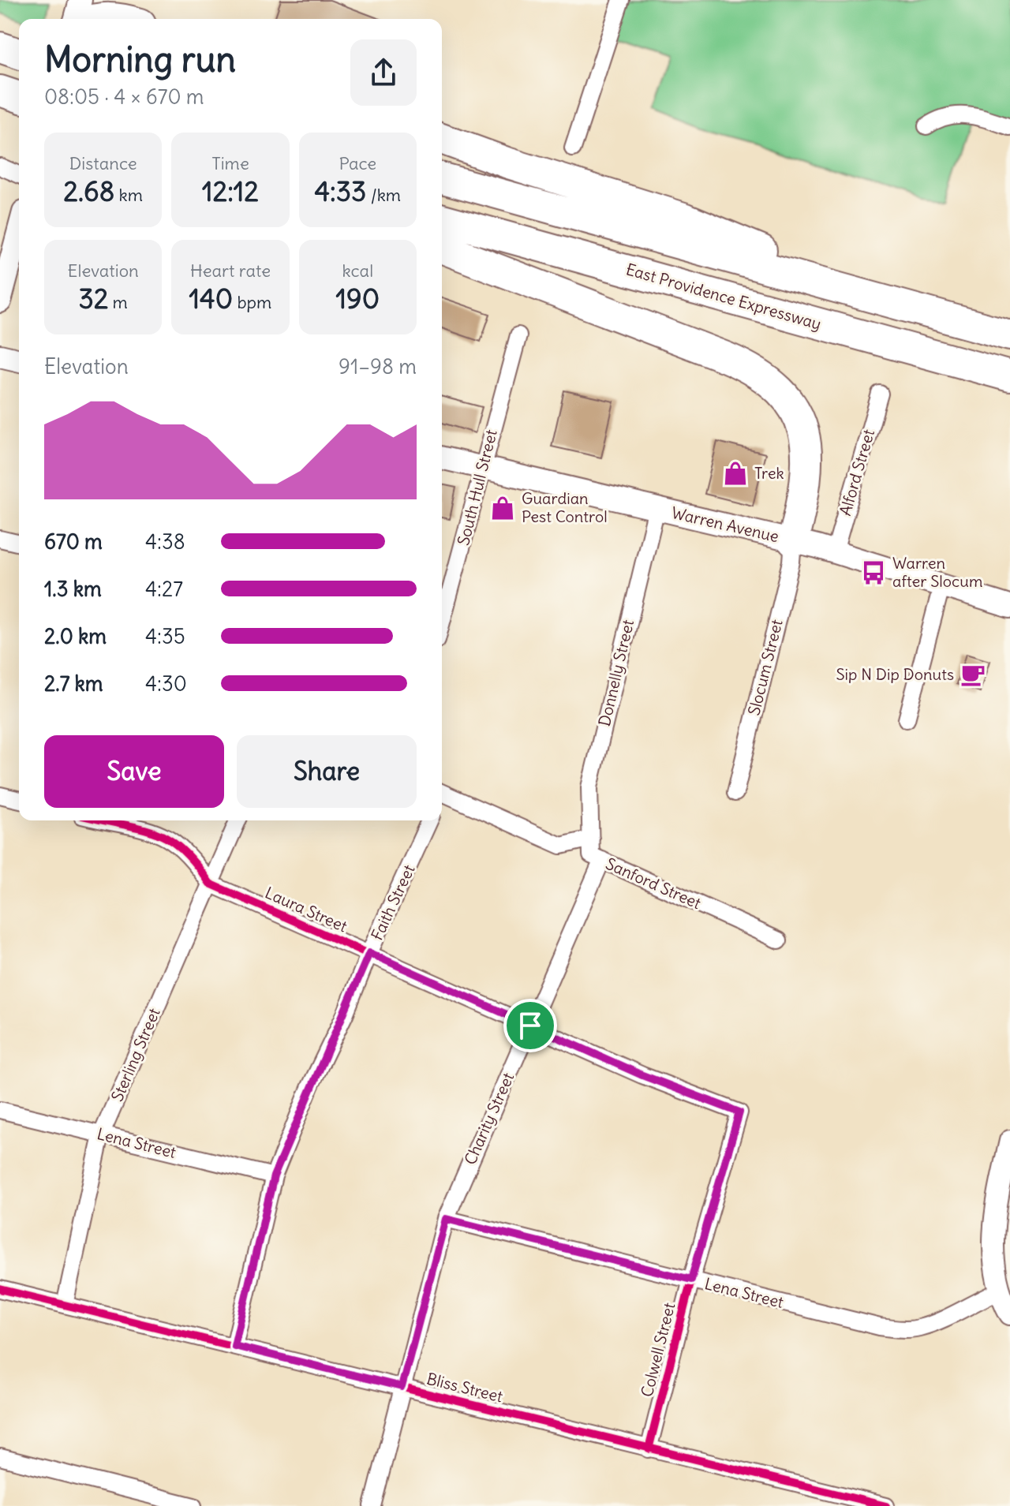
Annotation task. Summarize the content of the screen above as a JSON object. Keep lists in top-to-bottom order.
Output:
{
  "streets": {
    "highway": ["East Providence Expressway"],
    "main road": ["Warren Avenue"],
    "street": [
      "Alford Street",
      "South Hull Street",
      "Slocum Street",
      "Donnelly Street",
      "Sanford Street",
      "Faith Street",
      "Laura Street",
      "Sterling Street",
      "Charity Street",
      "Lena Street",
      "Colwell Street",
      "Bliss Street"
    ]
  },
  "crossings": [
    ["Alford Street", "Warren Avenue"],
    ["South Hull Street", "Warren Avenue"],
    ["Warren Avenue", "Slocum Street"],
    ["Warren Avenue", "Donnelly Street"],
    ["Donnelly Street", "Sanford Street"],
    ["Sanford Street", "Charity Street"],
    ["Faith Street", "Laura Street"],
    ["Faith Street", "Lena Street"],
    ["Faith Street", "Bliss Street"],
    ["Laura Street", "Sterling Street"],
    ["Laura Street", "Charity Street"],
    ["Laura Street", "Colwell Street"],
    ["Sterling Street", "Lena Street"],
    ["Sterling Street", "Bliss Street"],
    ["Charity Street", "Lena Street"],
    ["Charity Street", "Bliss Street"],
    ["Lena Street", "Colwell Street"],
    ["Colwell Street", "Bliss Street"]
  ],
  "places": {
    "shop": ["Trek", "Guardian Pest Control"],
    "bus stop": ["Warren after Slocum"],
    "cafe": ["Sip N Dip Donuts"]
  },
  "page": {
    "heading": ["Morning run", "08:05 · 4 × 670 m"],
    "stats": [
      ["Distance", "2.68 km"],
      ["Time", "12:12"],
      ["Pace", "4:33 /km"],
      ["Elevation", "32 m"],
      ["Heart rate", "140 bpm"],
      ["kcal", "190"]
    ],
    "chart": ["Elevation", "91–98 m"],
    "list": [
      {
        "name": "670 m",
        "note": "4:38"
      },
      {
        "name": "1.3 km",
        "note": "4:27"
      },
      {
        "name": "2.0 km",
        "note": "4:35"
      },
      {
        "name": "2.7 km",
        "note": "4:30"
      }
    ],
    "buttons": ["Save", "Share"]
  }
}
